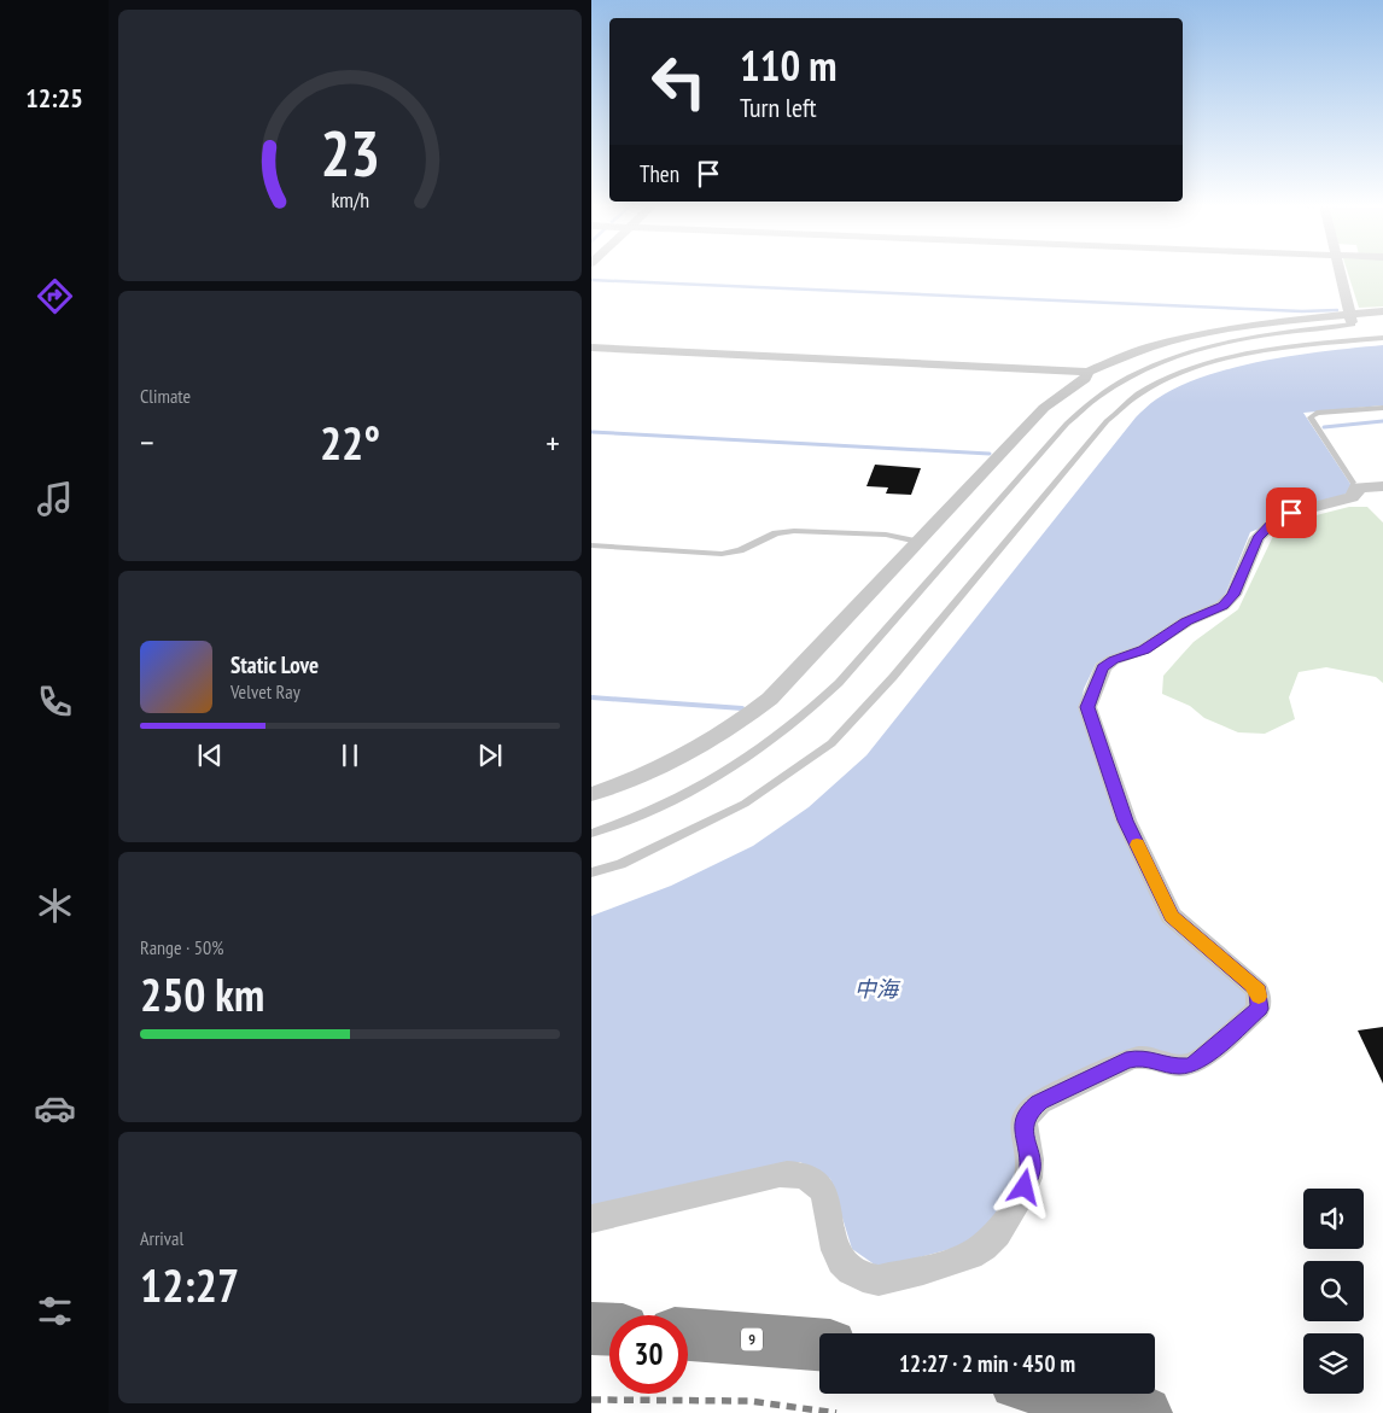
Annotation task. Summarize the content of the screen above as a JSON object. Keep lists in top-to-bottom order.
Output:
{
  "streets": {
    "highway": ["9"]
  },
  "water": ["中海"],
  "page": {
    "tabs": "12:25",
    "turn": ["110 m", "Turn left"],
    "then": "Then",
    "tile": [
      "Climate",
      ["Range · 50%", "250 km"],
      ["Arrival", "12:27"]
    ],
    "heat": ["−", "22°", "+"],
    "song": ["Static Love", "Velvet Ray"],
    "limit": "30",
    "trip": "12:27 · 2 min · 450 m",
    "gauge": ["23", "km/h"]
  }
}
